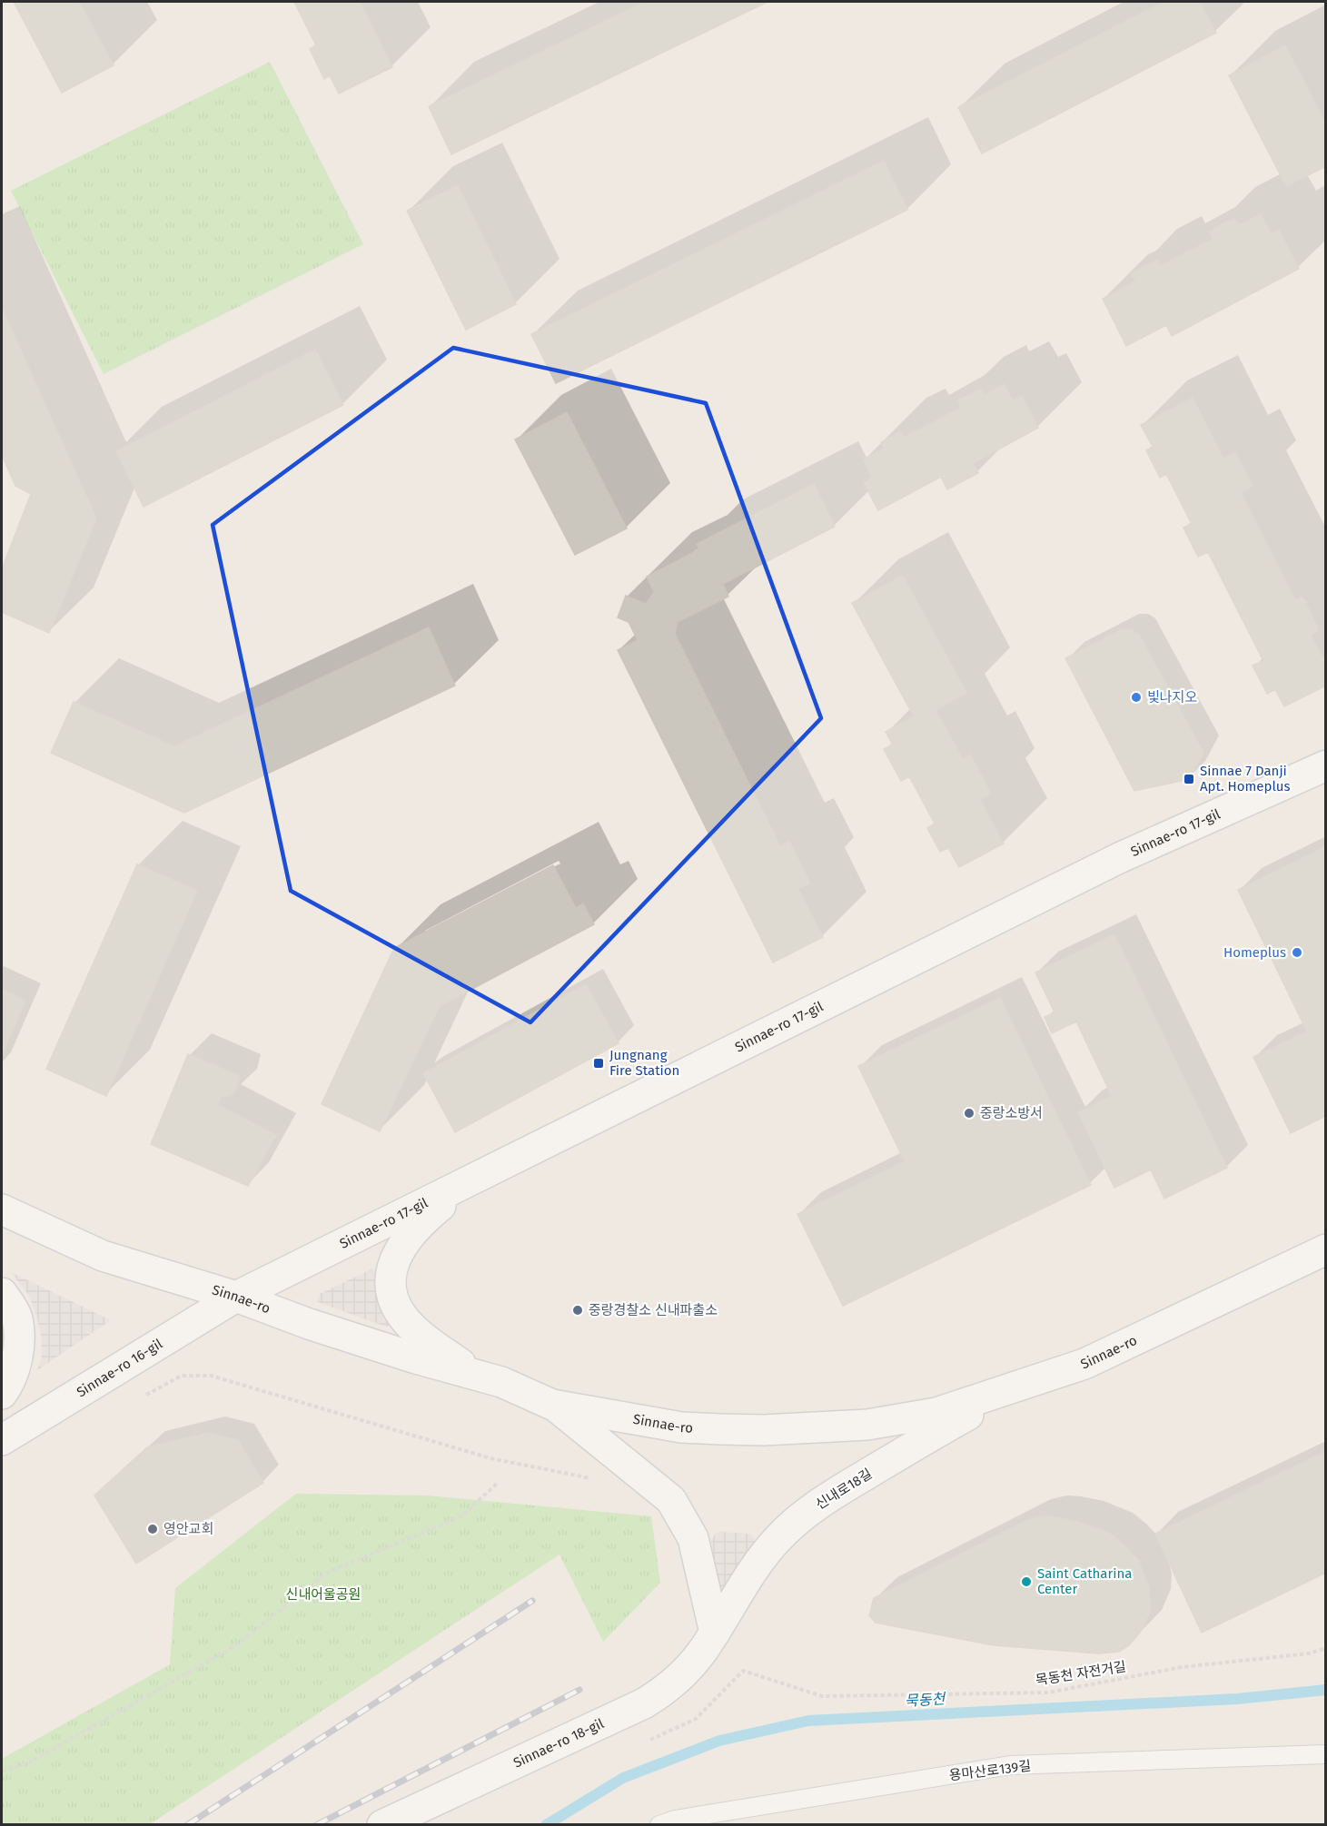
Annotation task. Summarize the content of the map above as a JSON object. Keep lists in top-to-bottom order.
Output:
{
  "streets": {
    "street": [
      "Sinnae-ro 17-gil",
      "Sinnae-ro",
      "Sinnae-ro 16-gil",
      "신내로18길",
      "Sinnae-ro 18-gil"
    ],
    "lane": ["용마산로139길"],
    "path": ["목동천 자전거길"]
  },
  "crossings": [
    ["Sinnae-ro 17-gil", "Sinnae-ro"],
    ["Sinnae-ro 17-gil", "Sinnae-ro 16-gil"],
    ["Sinnae-ro", "Sinnae-ro 16-gil"],
    ["Sinnae-ro", "신내로18길"],
    ["신내로18길", "Sinnae-ro 18-gil"]
  ],
  "water": ["묵동천"],
  "parks": ["신내어울공원"],
  "places": {
    "other": [
      "빛나지오",
      "Homeplus",
      "중랑소방서",
      "중랑경찰소 신내파출소",
      "영안교회",
      "Saint Catharina Center"
    ],
    "transit": ["Sinnae 7 Danji Apt. Homeplus", "Jungnang Fire Station"]
  }
}
